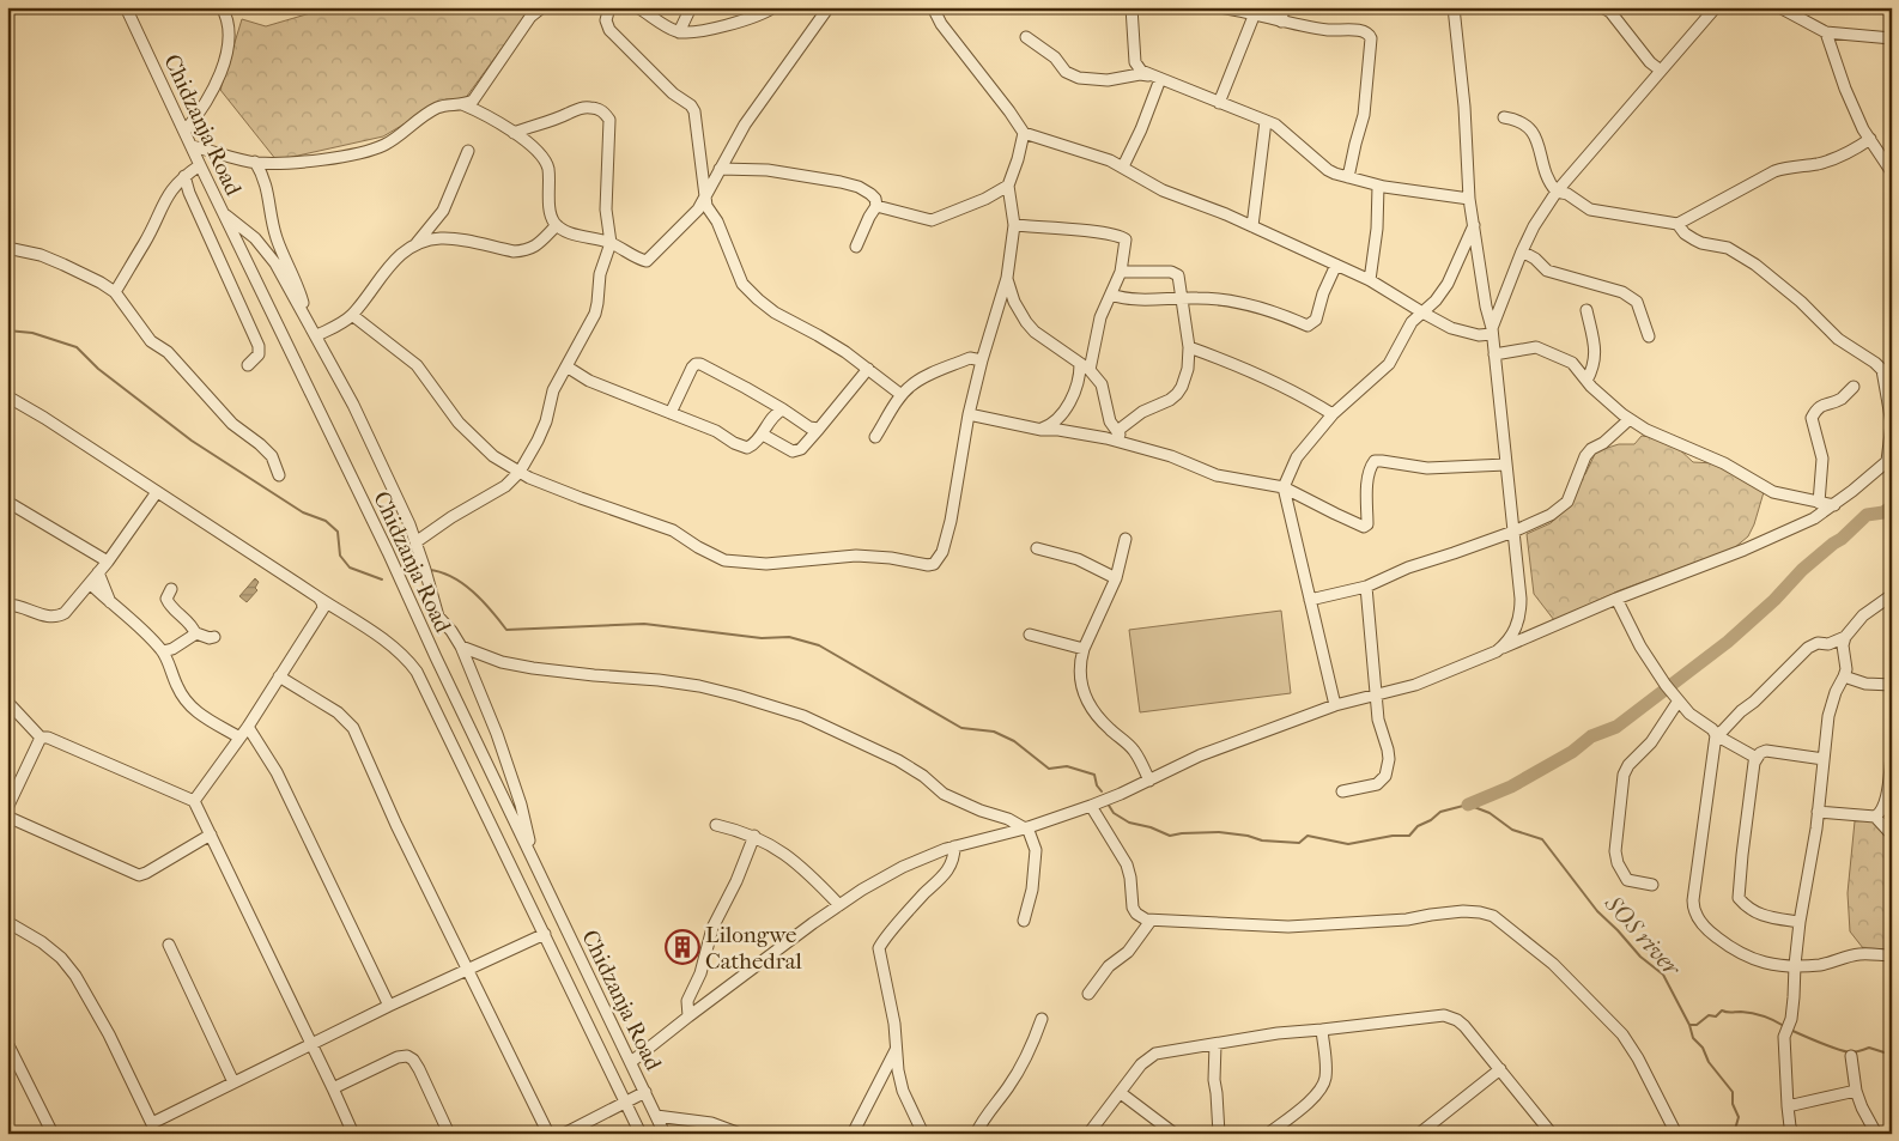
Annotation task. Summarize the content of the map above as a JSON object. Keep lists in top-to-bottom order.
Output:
{
  "streets": {
    "street": ["Chidzanja Road"]
  },
  "water": ["SOS river"],
  "places": {
    "building": ["Lilongwe Cathedral"]
  }
}
